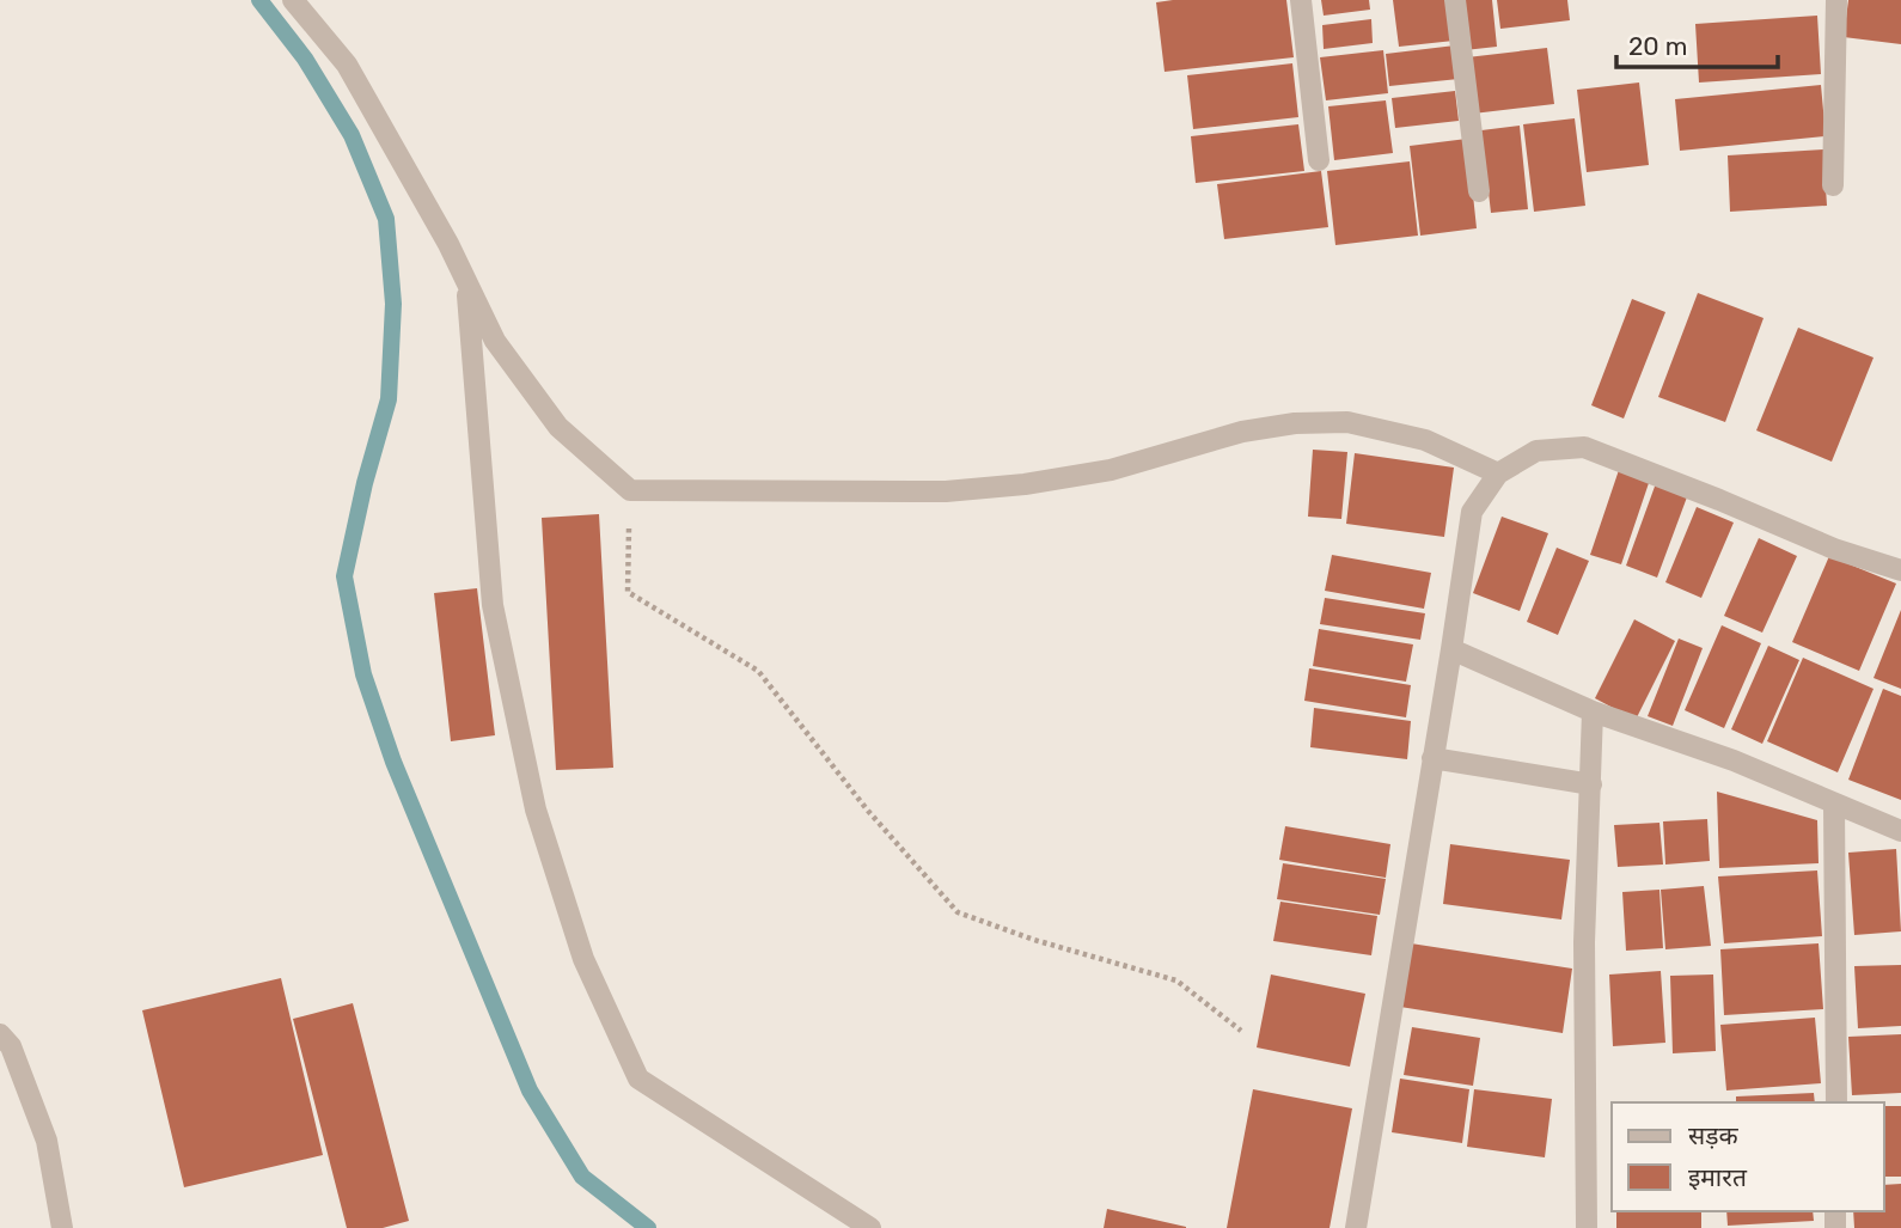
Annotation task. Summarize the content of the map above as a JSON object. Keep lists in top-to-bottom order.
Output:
{
  "legend": ["सड़क", "इमारत"],
  "scale_bar": "20 m"
}
